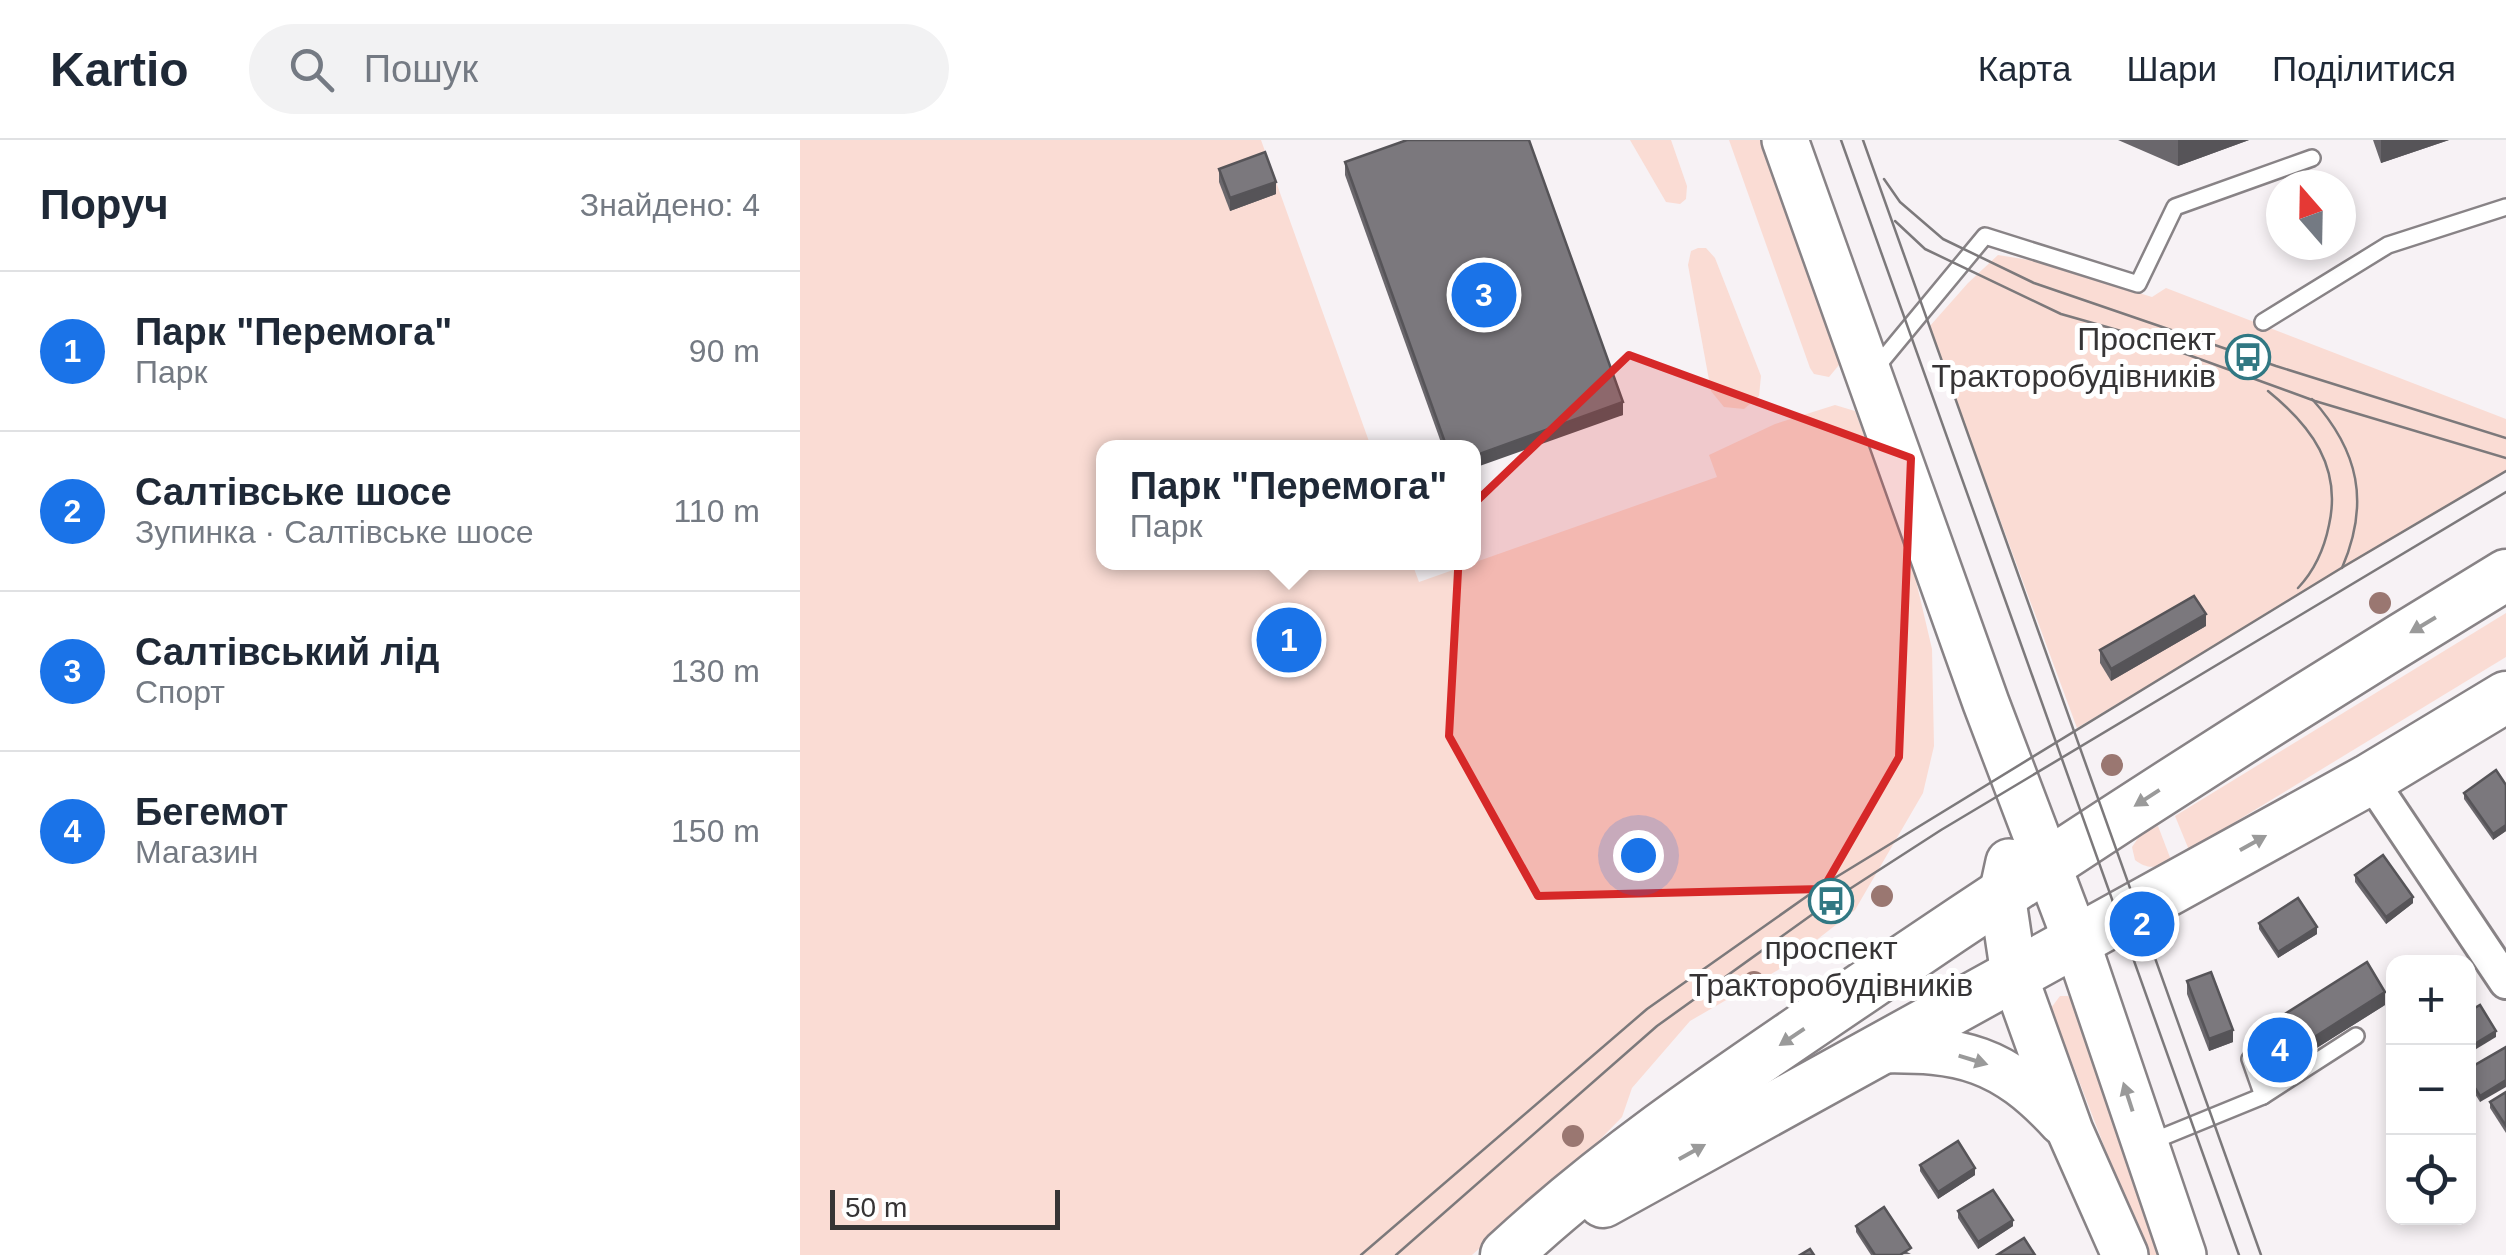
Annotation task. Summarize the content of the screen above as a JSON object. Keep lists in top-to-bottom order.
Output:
{
  "places": {
    "bus stop": ["Проспект Тракторобудівників", "проспект Тракторобудівників"]
  },
  "scale_bar": "50 m",
  "north": "top",
  "page": {
    "header": "Kartio",
    "search": "Пошук",
    "nav": ["Карта", "Шари", "Поділитися"],
    "heading": ["Поруч", "Знайдено: 4"],
    "pins": [
      "3",
      "1",
      "2",
      "4"
    ],
    "list": [
      {
        "mark": "1",
        "name": "Парк \"Перемога\"",
        "note": "Парк",
        "value": "90 m"
      },
      {
        "mark": "2",
        "name": "Салтівське шосе",
        "note": "Зупинка · Салтівське шосе",
        "value": "110 m"
      },
      {
        "mark": "3",
        "name": "Салтівський лід",
        "note": "Спорт",
        "value": "130 m"
      },
      {
        "mark": "4",
        "name": "Бегемот",
        "note": "Магазин",
        "value": "150 m"
      }
    ],
    "popup": ["Парк \"Перемога\"", "Парк"],
    "map_buttons": ["+", "−"],
    "scale": "50 m"
  }
}
